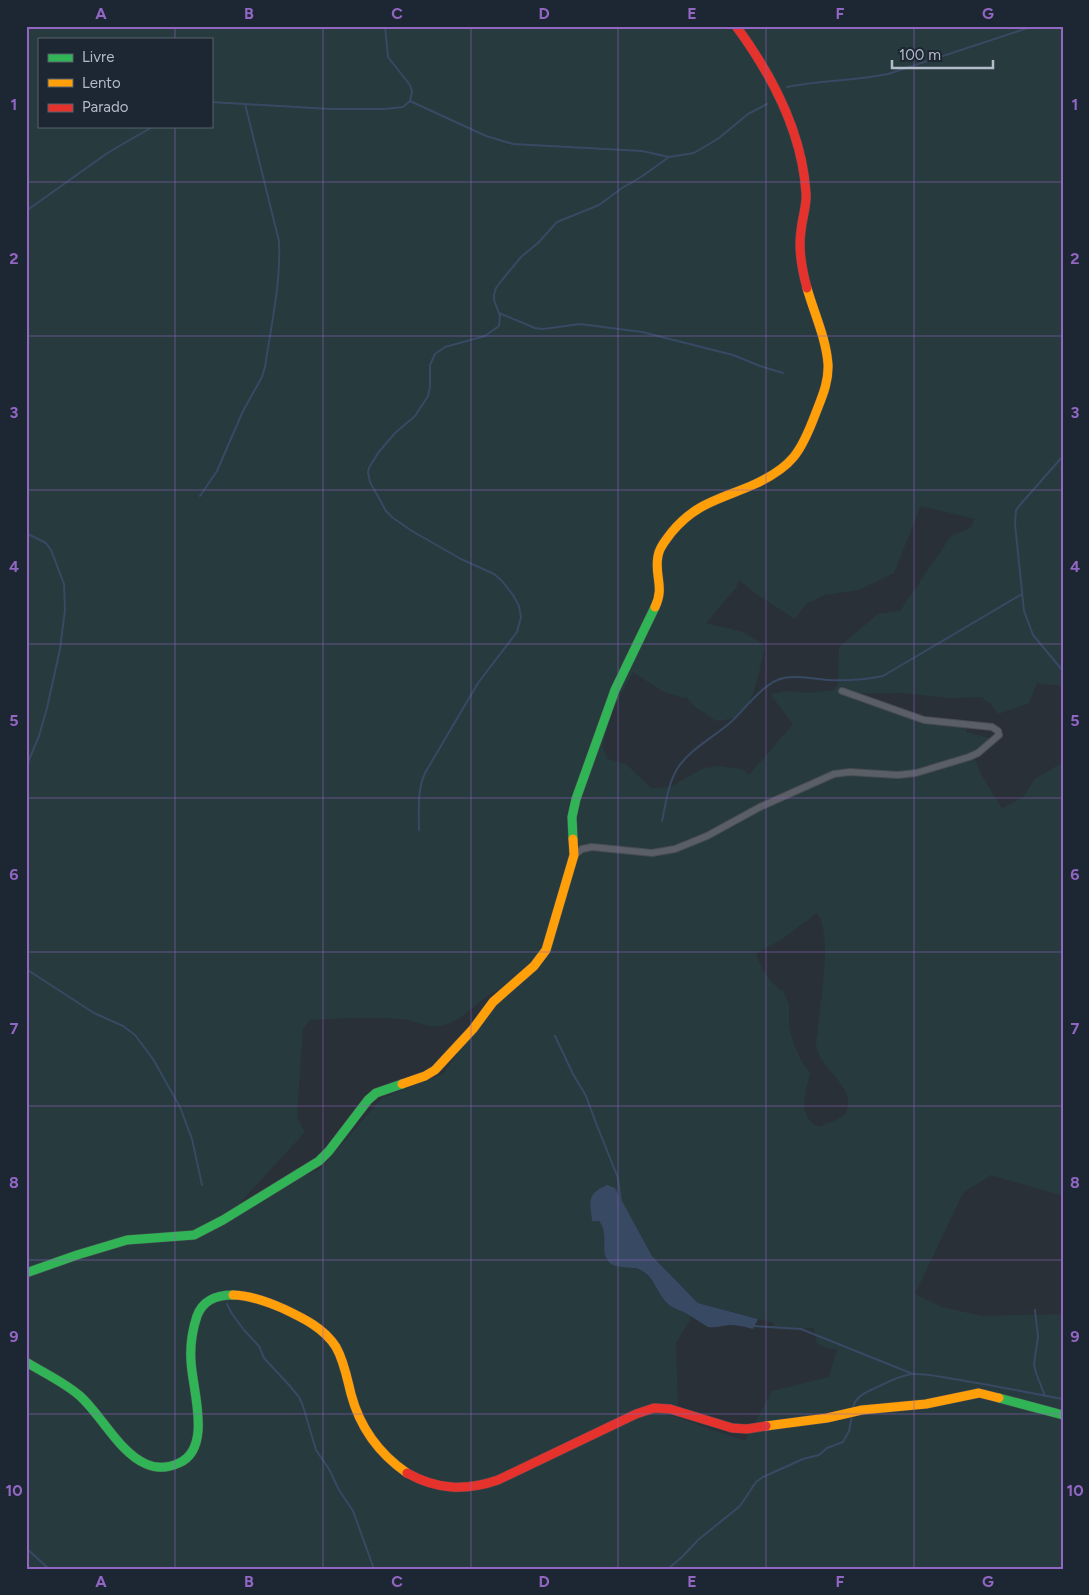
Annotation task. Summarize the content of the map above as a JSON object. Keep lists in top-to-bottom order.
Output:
{
  "legend": ["Livre", "Lento", "Parado"],
  "scale_bar": "100 m",
  "grid": {
    "columns": [
      "A",
      "B",
      "C",
      "D",
      "E",
      "F",
      "G"
    ],
    "rows": [
      "1",
      "2",
      "3",
      "4",
      "5",
      "6",
      "7",
      "8",
      "9",
      "10"
    ]
  }
}
